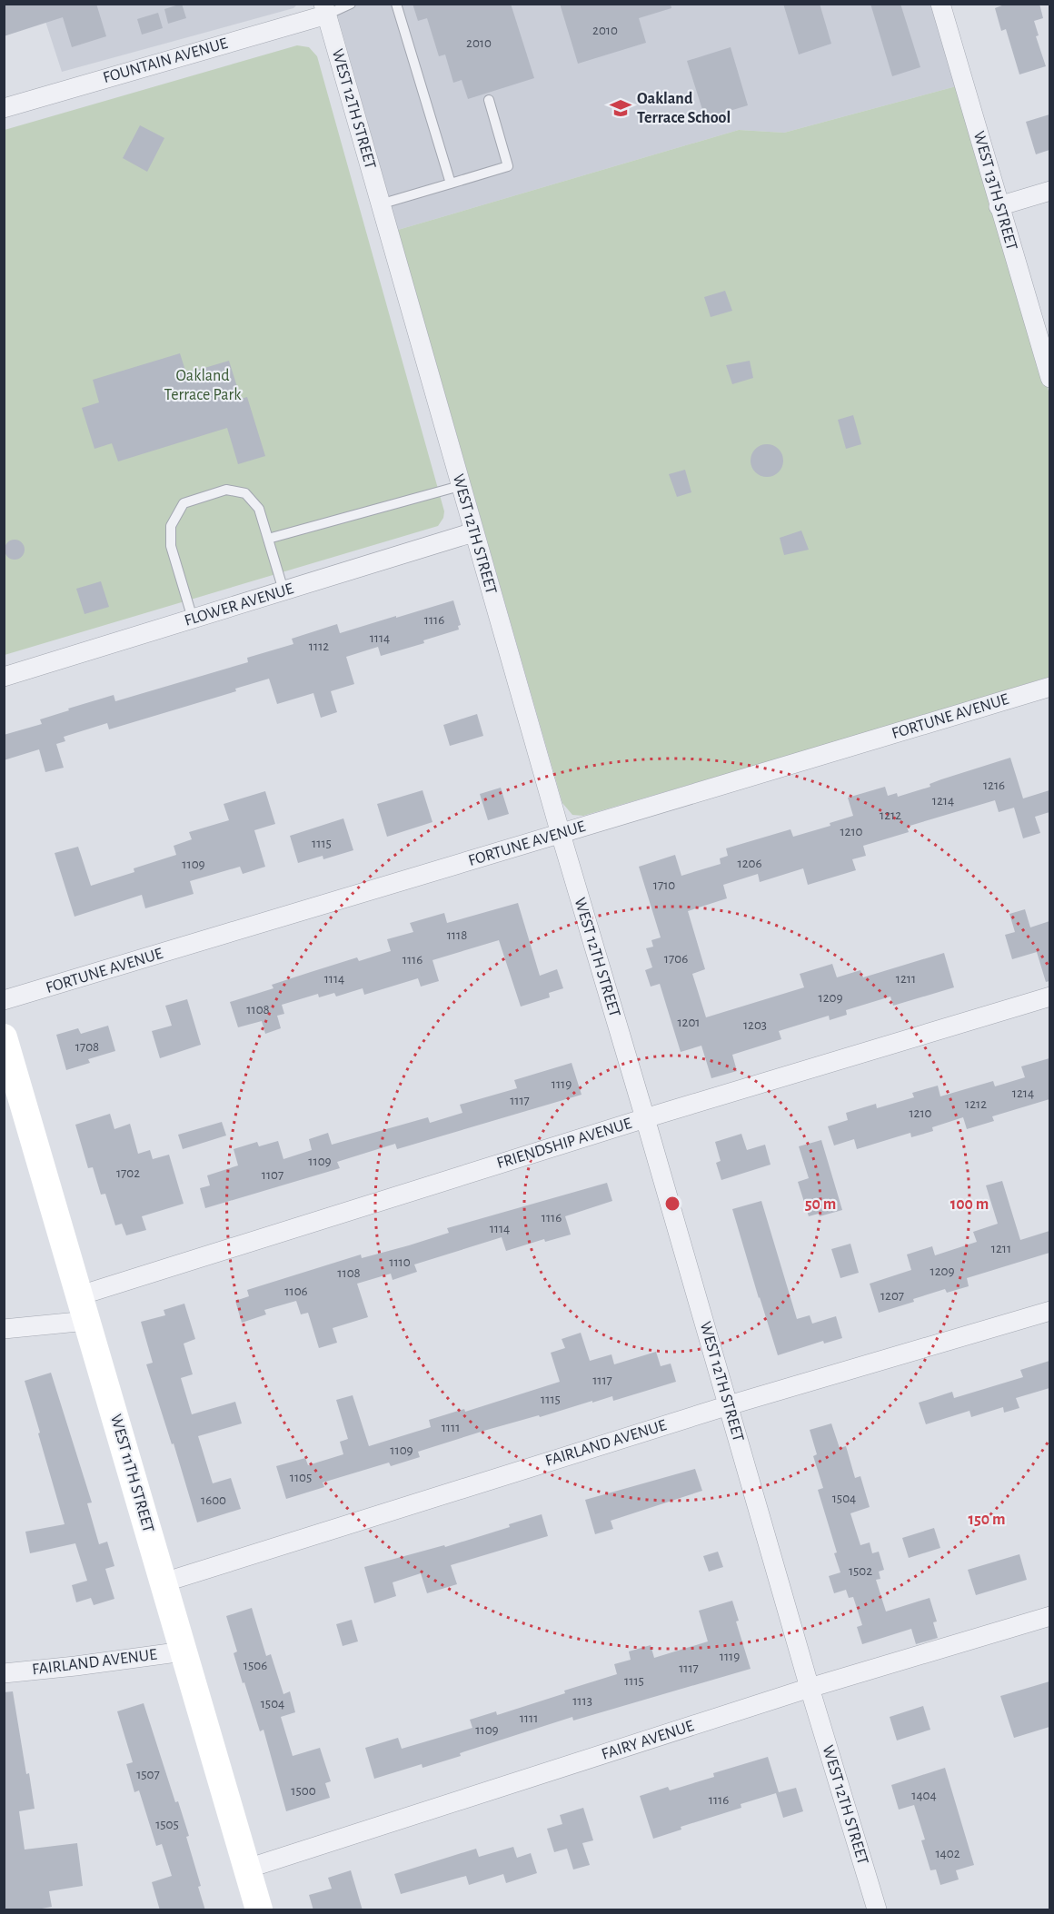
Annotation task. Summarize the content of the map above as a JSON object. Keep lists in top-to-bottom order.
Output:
{
  "streets": {
    "main road": ["WEST 11TH STREET"],
    "street": [
      "FOUNTAIN AVENUE",
      "WEST 12TH STREET",
      "WEST 13TH STREET",
      "FLOWER AVENUE",
      "FORTUNE AVENUE",
      "FRIENDSHIP AVENUE",
      "FAIRLAND AVENUE",
      "FAIRY AVENUE"
    ]
  },
  "crossings": [
    ["FOUNTAIN AVENUE", "WEST 12TH STREET"],
    ["WEST 12TH STREET", "FLOWER AVENUE"],
    ["WEST 12TH STREET", "FORTUNE AVENUE"],
    ["WEST 12TH STREET", "FRIENDSHIP AVENUE"],
    ["WEST 12TH STREET", "FAIRLAND AVENUE"],
    ["WEST 12TH STREET", "FAIRY AVENUE"],
    ["FRIENDSHIP AVENUE", "WEST 11TH STREET"],
    ["FAIRLAND AVENUE", "WEST 11TH STREET"],
    ["WEST 11TH STREET", "FAIRY AVENUE"]
  ],
  "parks": ["Oakland Terrace Park"],
  "places": {
    "school or university": ["Oakland Terrace School"]
  },
  "house_numbers": [
    "2010",
    "2010",
    "1116",
    "1114",
    "1112",
    "1216",
    "1214",
    "1212",
    "1210",
    "1115",
    "1206",
    "1109",
    "1710",
    "1118",
    "1706",
    "1116",
    "1114",
    "1211",
    "1209",
    "1108",
    "1201",
    "1203",
    "1708",
    "1119",
    "1214",
    "1117",
    "1212",
    "1210",
    "1109",
    "1702",
    "1107",
    "1116",
    "1114",
    "1211",
    "1110",
    "1209",
    "1108",
    "1106",
    "1207",
    "1117",
    "1115",
    "1111",
    "1109",
    "1105",
    "1504",
    "1600",
    "1502",
    "1119",
    "1506",
    "1117",
    "1115",
    "1113",
    "1504",
    "1111",
    "1109",
    "1507",
    "1500",
    "1404",
    "1116",
    "1505",
    "1402"
  ],
  "rings": ["50 m", "100 m", "150 m"]
}
